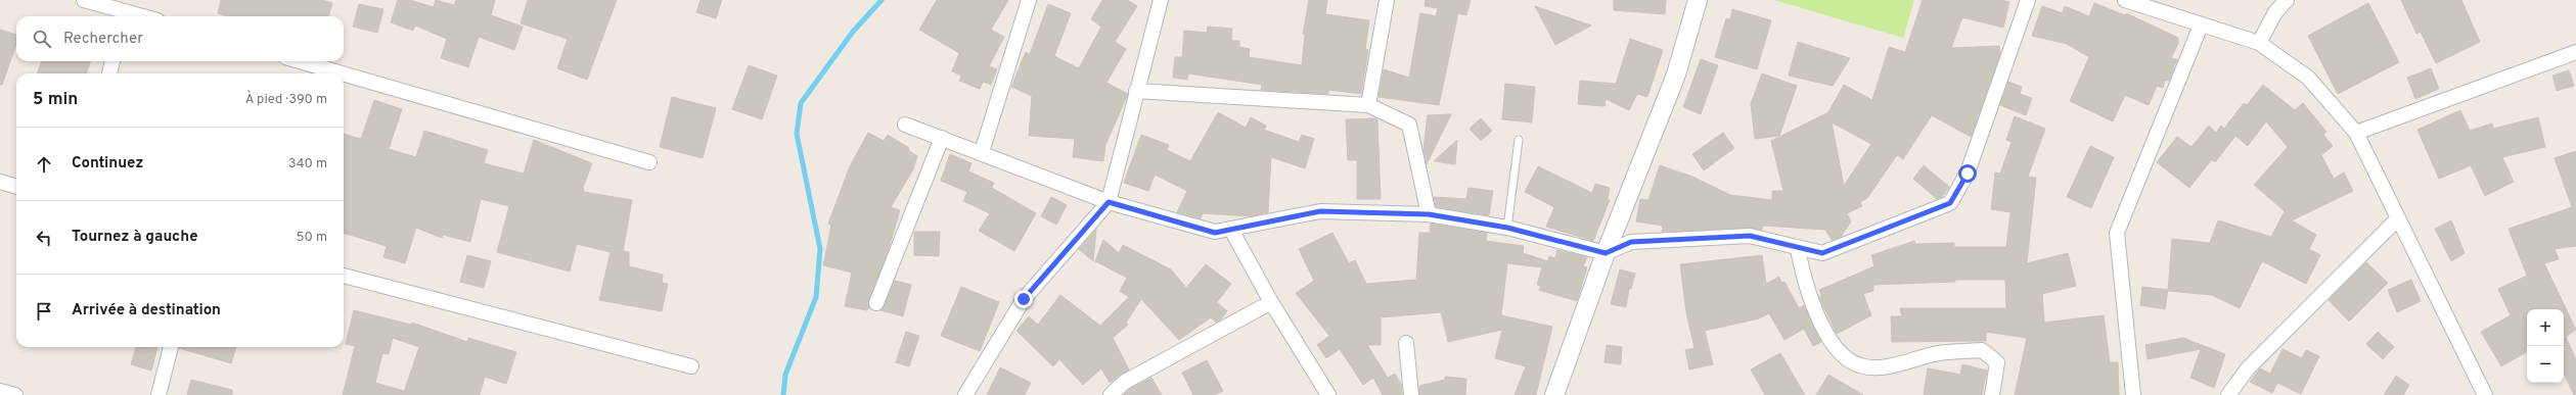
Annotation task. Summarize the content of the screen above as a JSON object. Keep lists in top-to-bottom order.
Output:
{
  "page": {
    "search": "Rechercher",
    "heading": ["5 min", "À pied · 390 m"],
    "list": [
      ["Continuez", "340 m"],
      ["Tournez à gauche", "50 m"],
      "Arrivée à destination"
    ],
    "map_buttons": ["+", "−"]
  }
}
